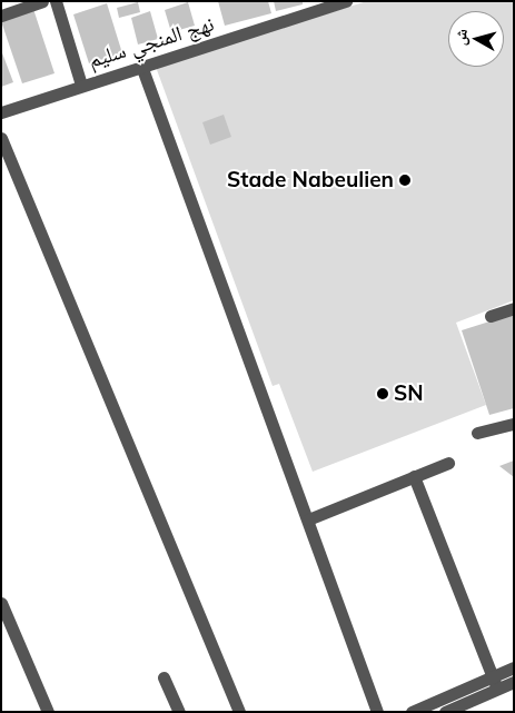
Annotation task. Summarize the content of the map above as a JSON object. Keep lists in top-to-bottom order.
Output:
{
  "streets": {
    "street": ["نهج المنجي سليم"]
  },
  "places": ["Stade Nabeulien", "SN"],
  "north": "left"
}
